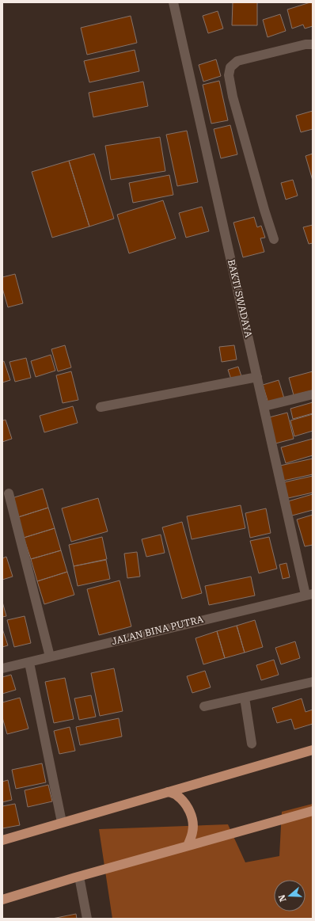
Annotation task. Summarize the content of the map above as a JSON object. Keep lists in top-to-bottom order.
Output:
{
  "streets": {
    "street": ["BAKTI SWADAYA", "JALAN BINA PUTRA"]
  },
  "crossings": [
    ["BAKTI SWADAYA", "JALAN BINA PUTRA"]
  ],
  "north": "left"
}
